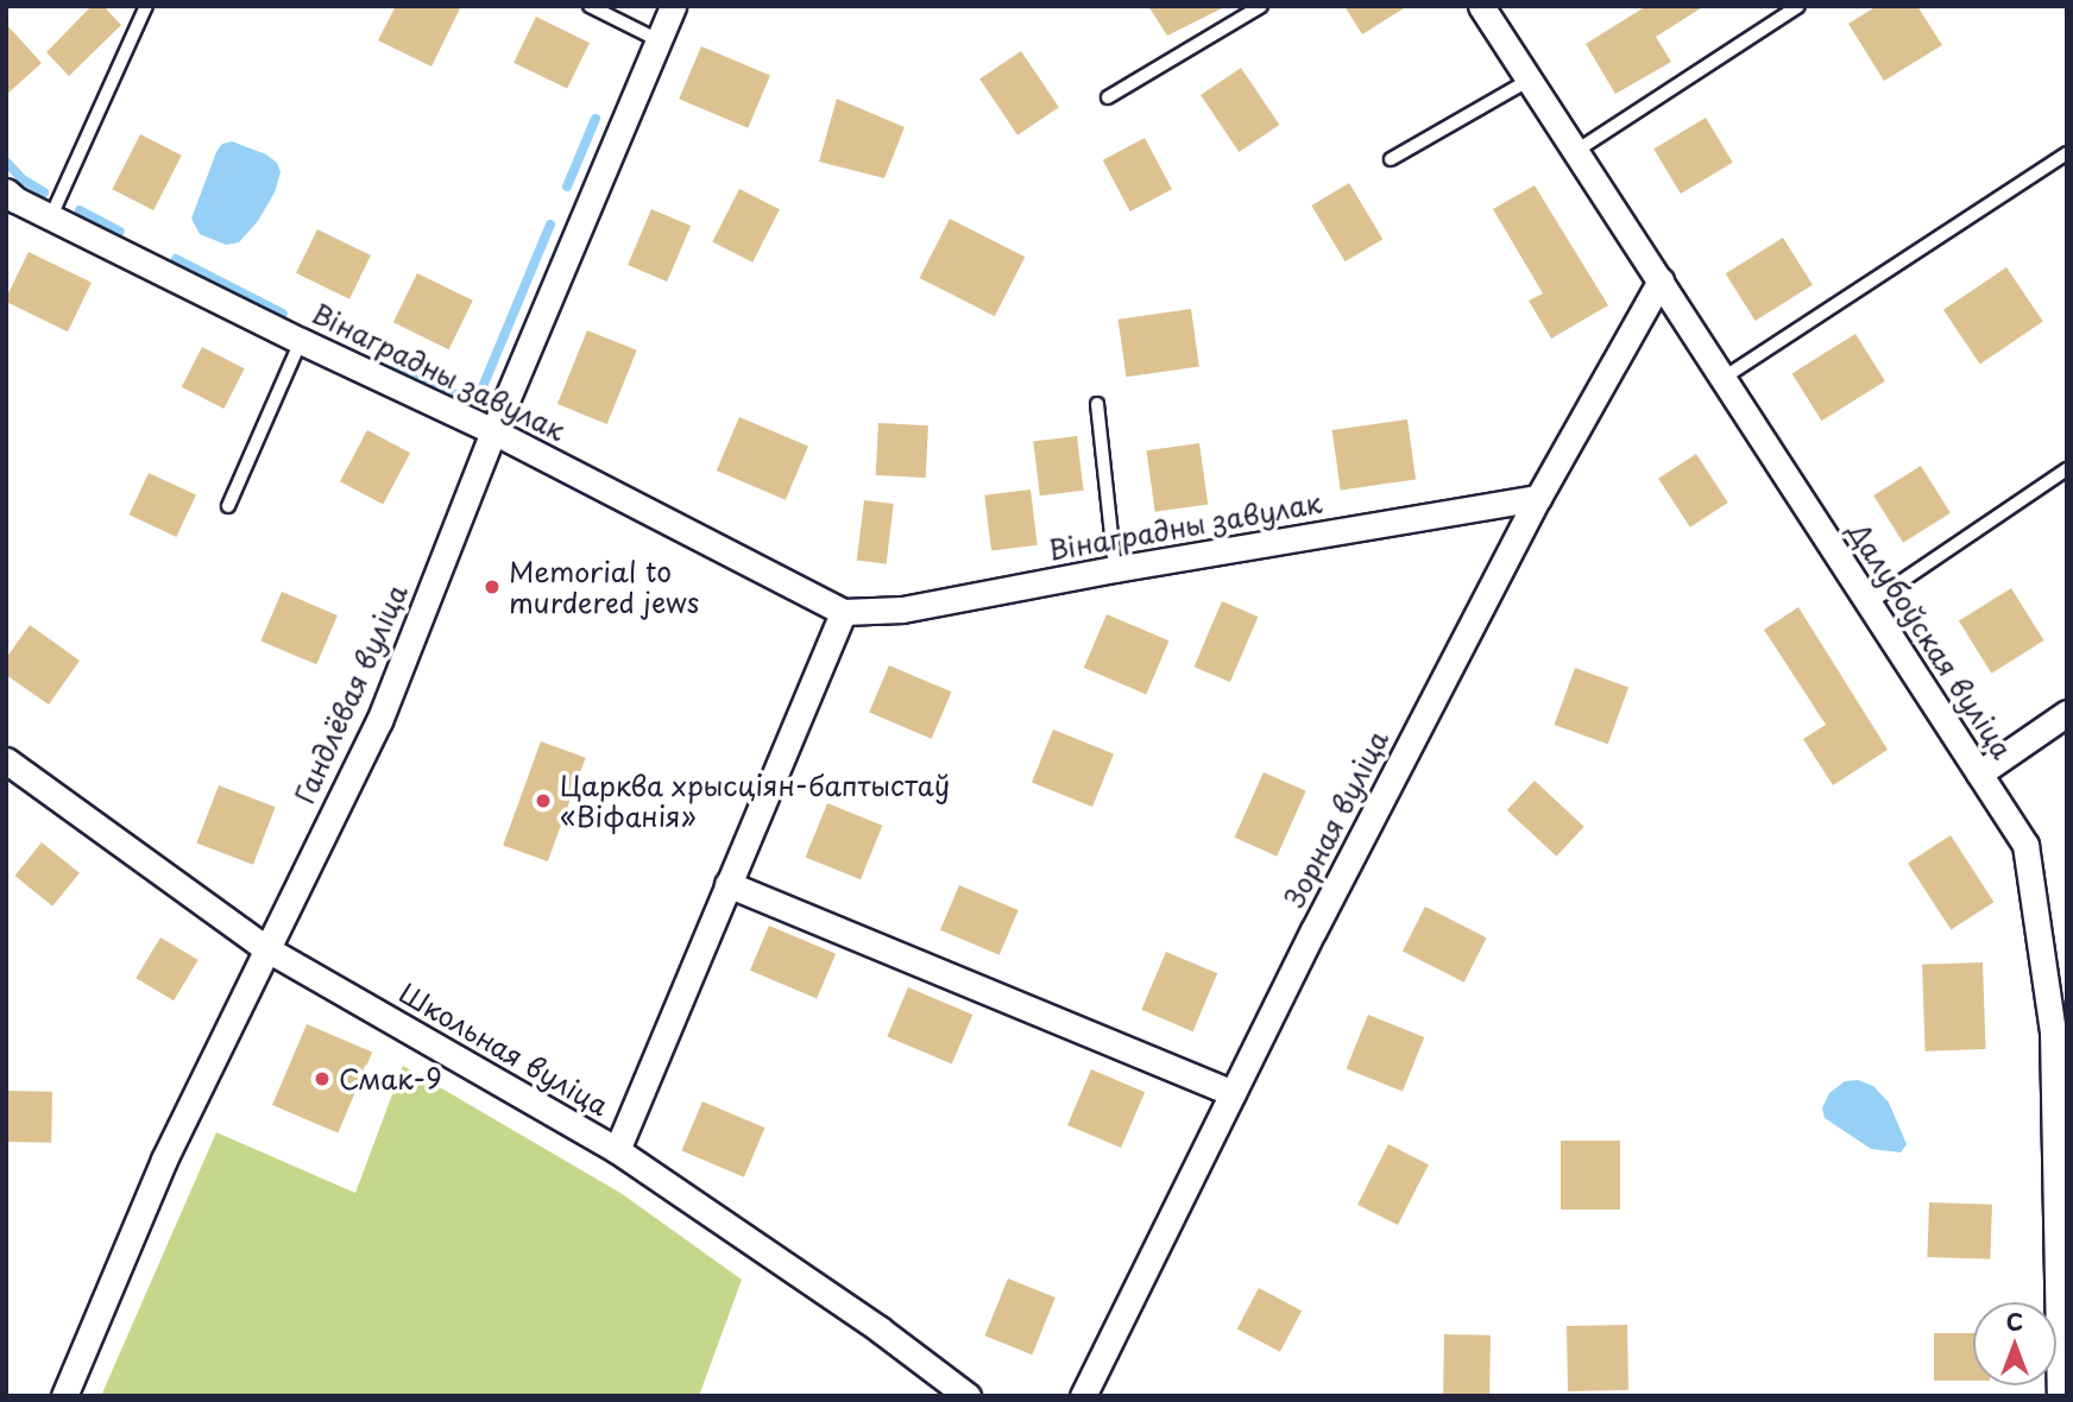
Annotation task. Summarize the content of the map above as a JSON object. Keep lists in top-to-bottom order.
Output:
{
  "streets": {
    "street": [
      "Вінаградны завулак",
      "Далубоўская вуліца",
      "Гандлёвая вуліца",
      "Зорная вуліца",
      "Школьная вуліца"
    ]
  },
  "crossings": [
    ["Вінаградны завулак", "Гандлёвая вуліца"],
    ["Вінаградны завулак", "Зорная вуліца"],
    ["Далубоўская вуліца", "Зорная вуліца"],
    ["Гандлёвая вуліца", "Школьная вуліца"]
  ],
  "places": ["Memorial to murdered jews", "Царква хрысціян-баптыстаў «Віфанія»", "Смак-9"],
  "north": "top"
}
